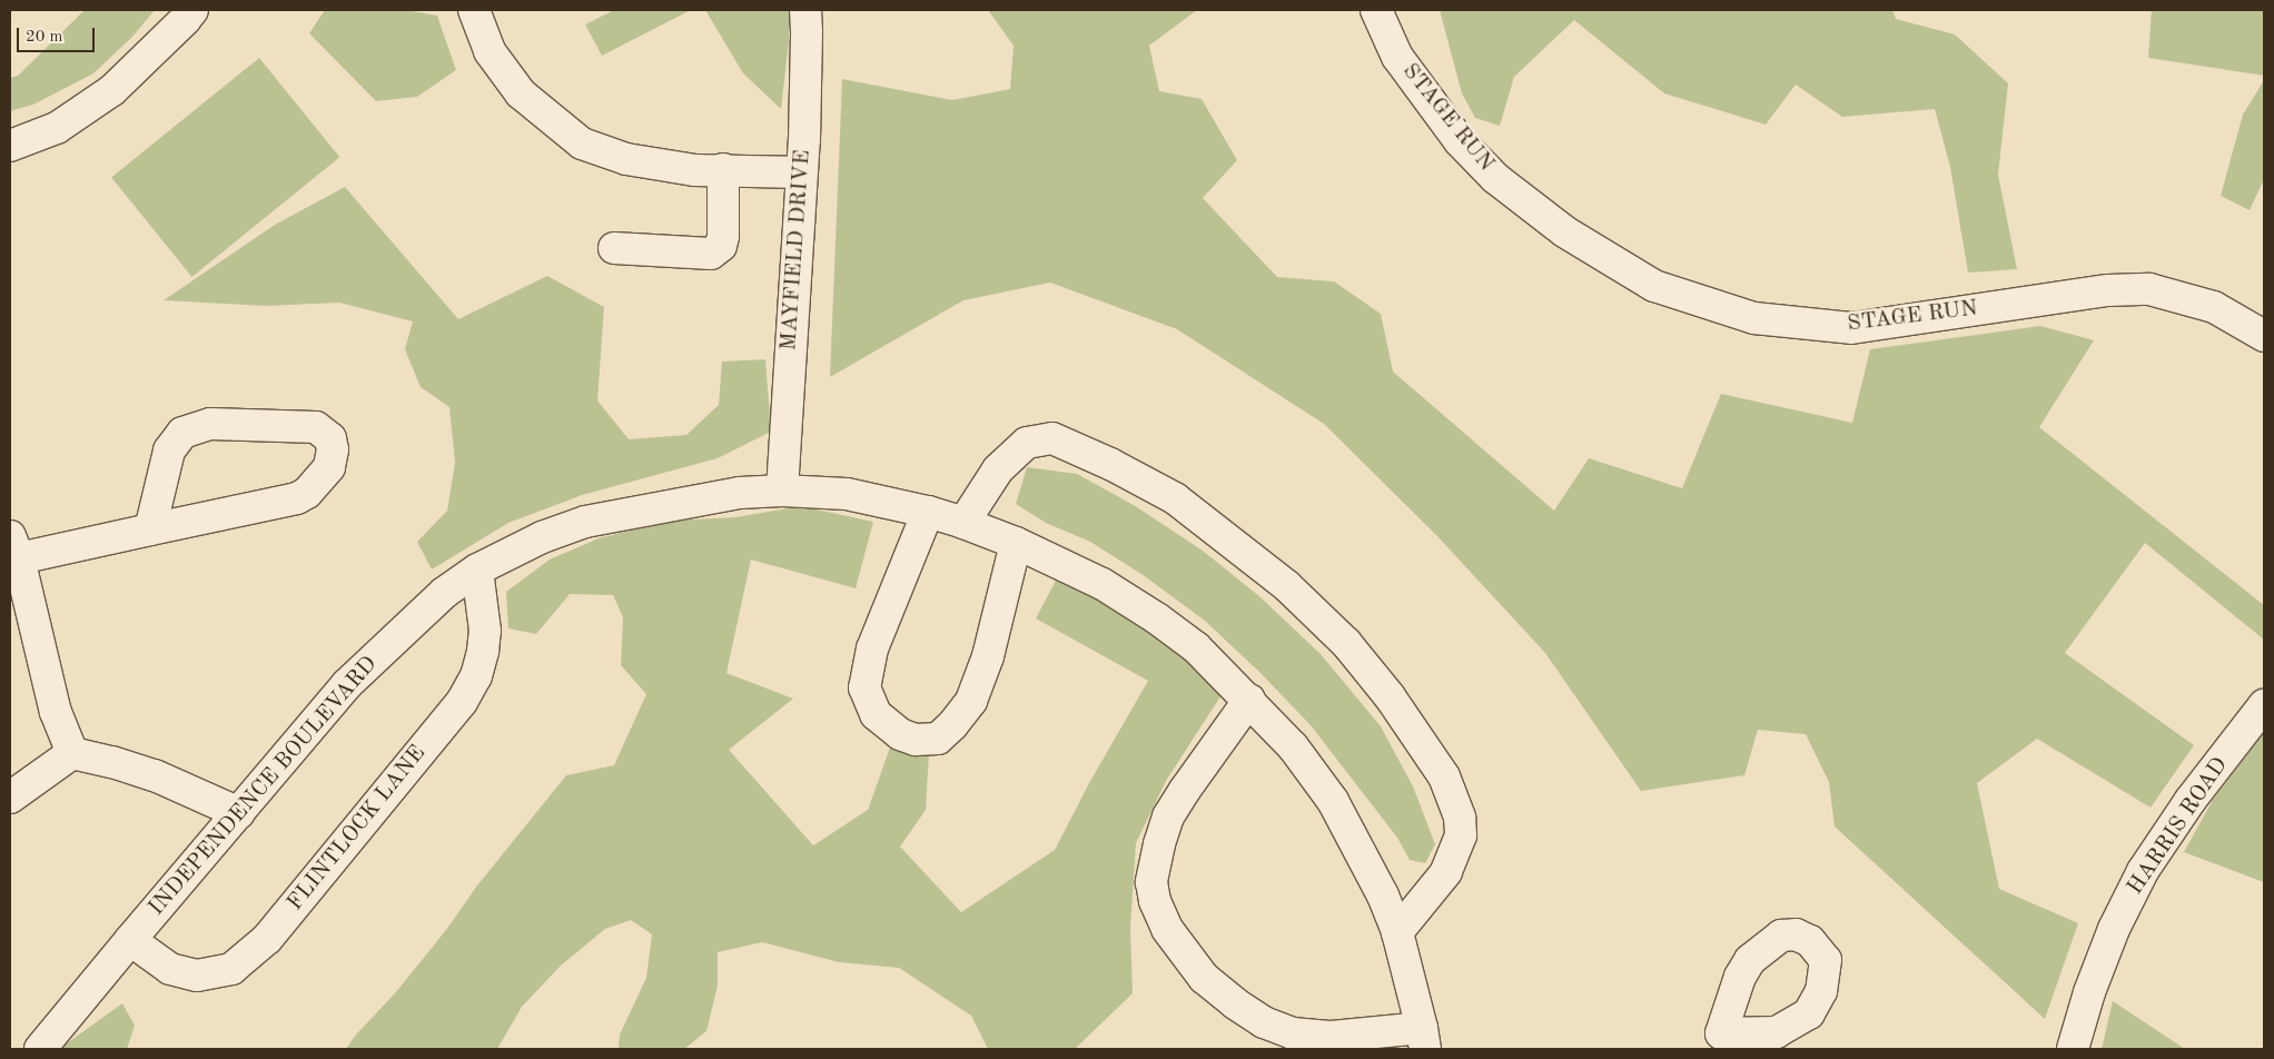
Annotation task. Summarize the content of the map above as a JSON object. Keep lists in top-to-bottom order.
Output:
{
  "streets": {
    "street": [
      "STAGE RUN",
      "MAYFIELD DRIVE",
      "INDEPENDENCE BOULEVARD",
      "HARRIS ROAD",
      "FLINTLOCK LANE"
    ]
  },
  "crossings": [
    ["MAYFIELD DRIVE", "INDEPENDENCE BOULEVARD"],
    ["INDEPENDENCE BOULEVARD", "FLINTLOCK LANE"]
  ],
  "scale_bar": "20 m"
}
